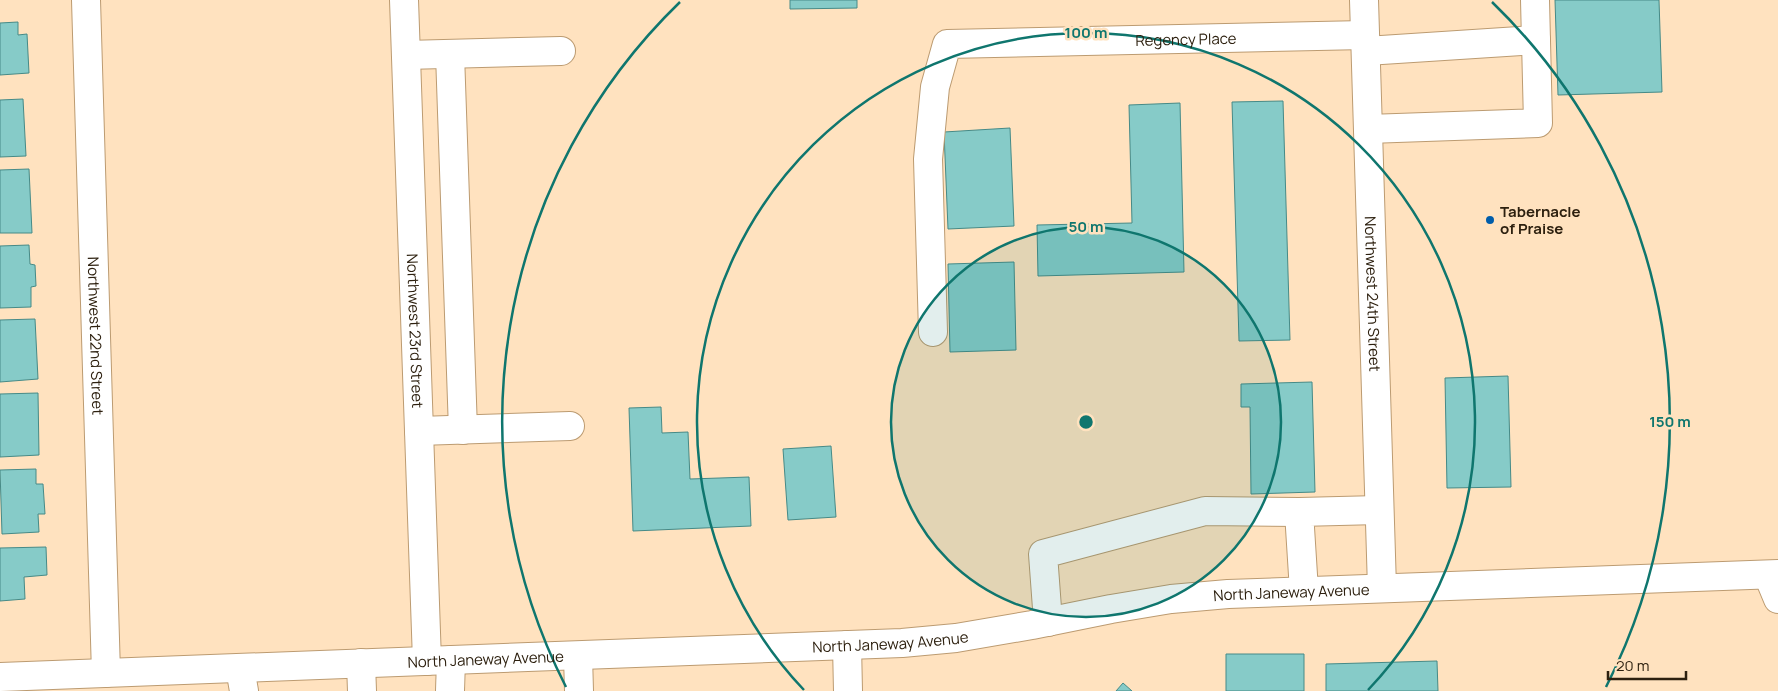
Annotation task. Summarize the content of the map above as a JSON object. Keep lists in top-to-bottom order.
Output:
{
  "streets": {
    "street": [
      "Regency Place",
      "Northwest 24th Street",
      "Northwest 23rd Street",
      "Northwest 22nd Street",
      "North Janeway Avenue"
    ]
  },
  "crossings": [
    ["Regency Place", "Northwest 24th Street"],
    ["Northwest 24th Street", "North Janeway Avenue"],
    ["Northwest 23rd Street", "North Janeway Avenue"],
    ["Northwest 22nd Street", "North Janeway Avenue"]
  ],
  "places": ["Tabernacle of Praise"],
  "scale_bar": "20 m",
  "rings": ["100 m", "50 m", "150 m"]
}
